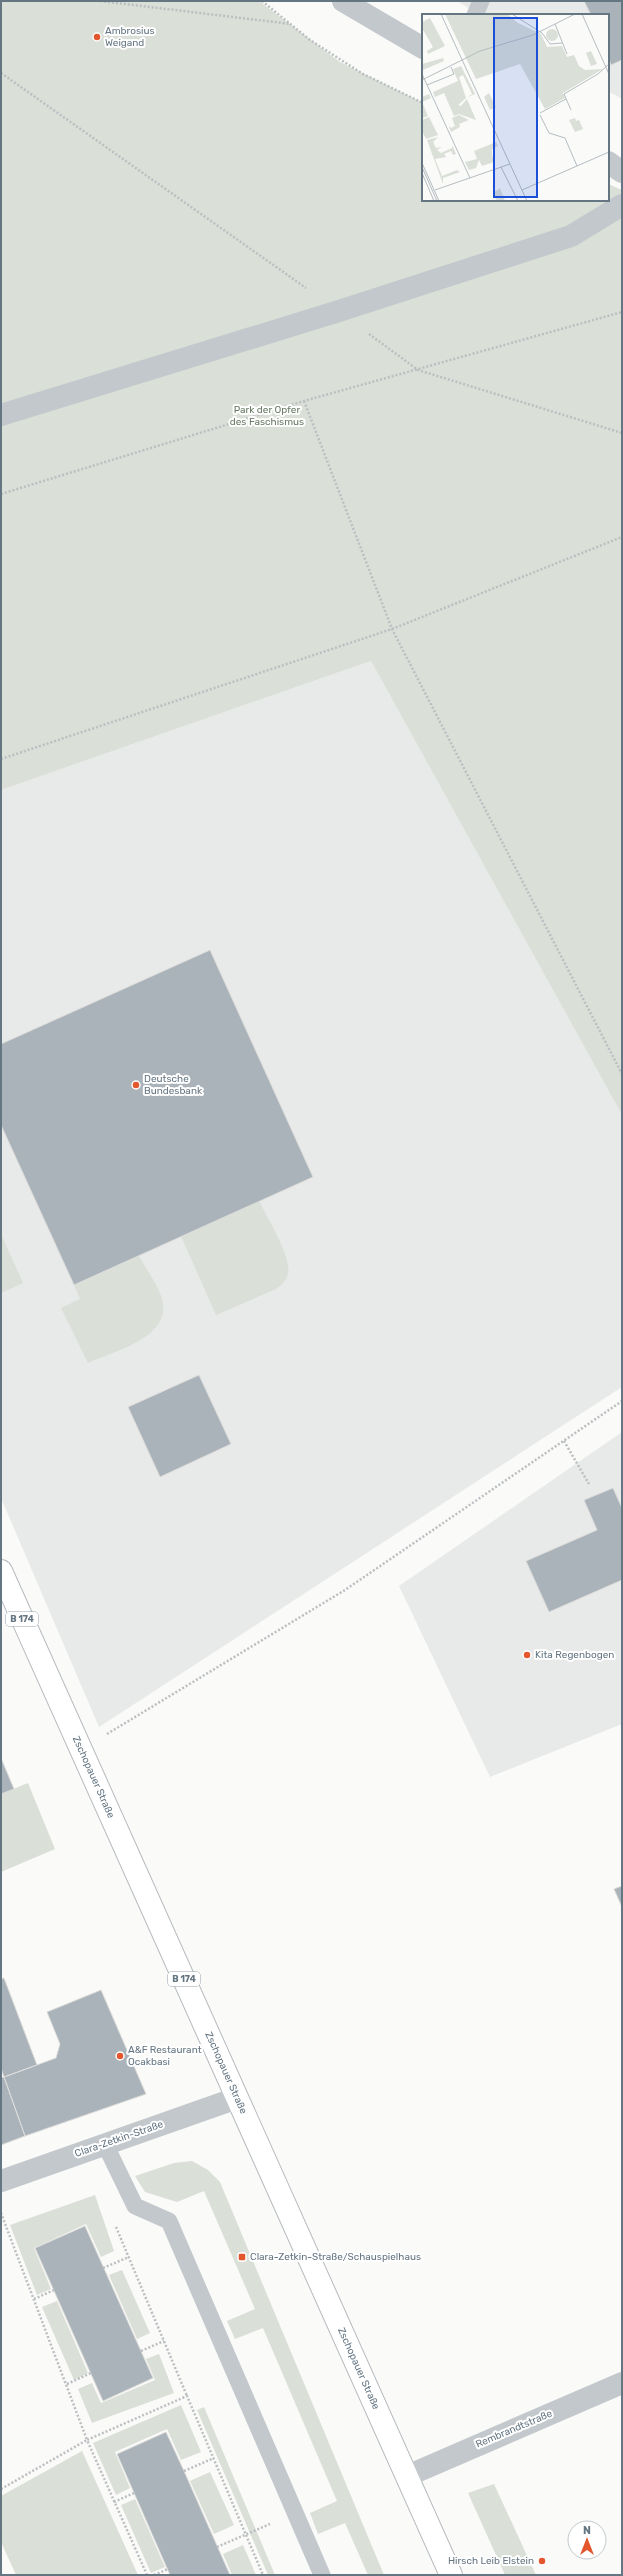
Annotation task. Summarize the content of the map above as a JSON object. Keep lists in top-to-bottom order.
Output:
{
  "streets": {
    "main road": ["B 174", "Zschopauer Straße"],
    "street": ["Clara-Zetkin-Straße", "Rembrandtstraße"]
  },
  "crossings": [
    ["Zschopauer Straße", "Clara-Zetkin-Straße"],
    ["Zschopauer Straße", "Rembrandtstraße"]
  ],
  "parks": ["Park der Opfer des Faschismus"],
  "places": {
    "other": [
      "Ambrosius Weigand",
      "Deutsche Bundesbank",
      "Kita Regenbogen",
      "A&F Restaurant Ocakbasi",
      "Hirsch Leib Elstein"
    ],
    "transit": ["Clara-Zetkin-Straße/Schauspielhaus"]
  },
  "north": "top"
}
